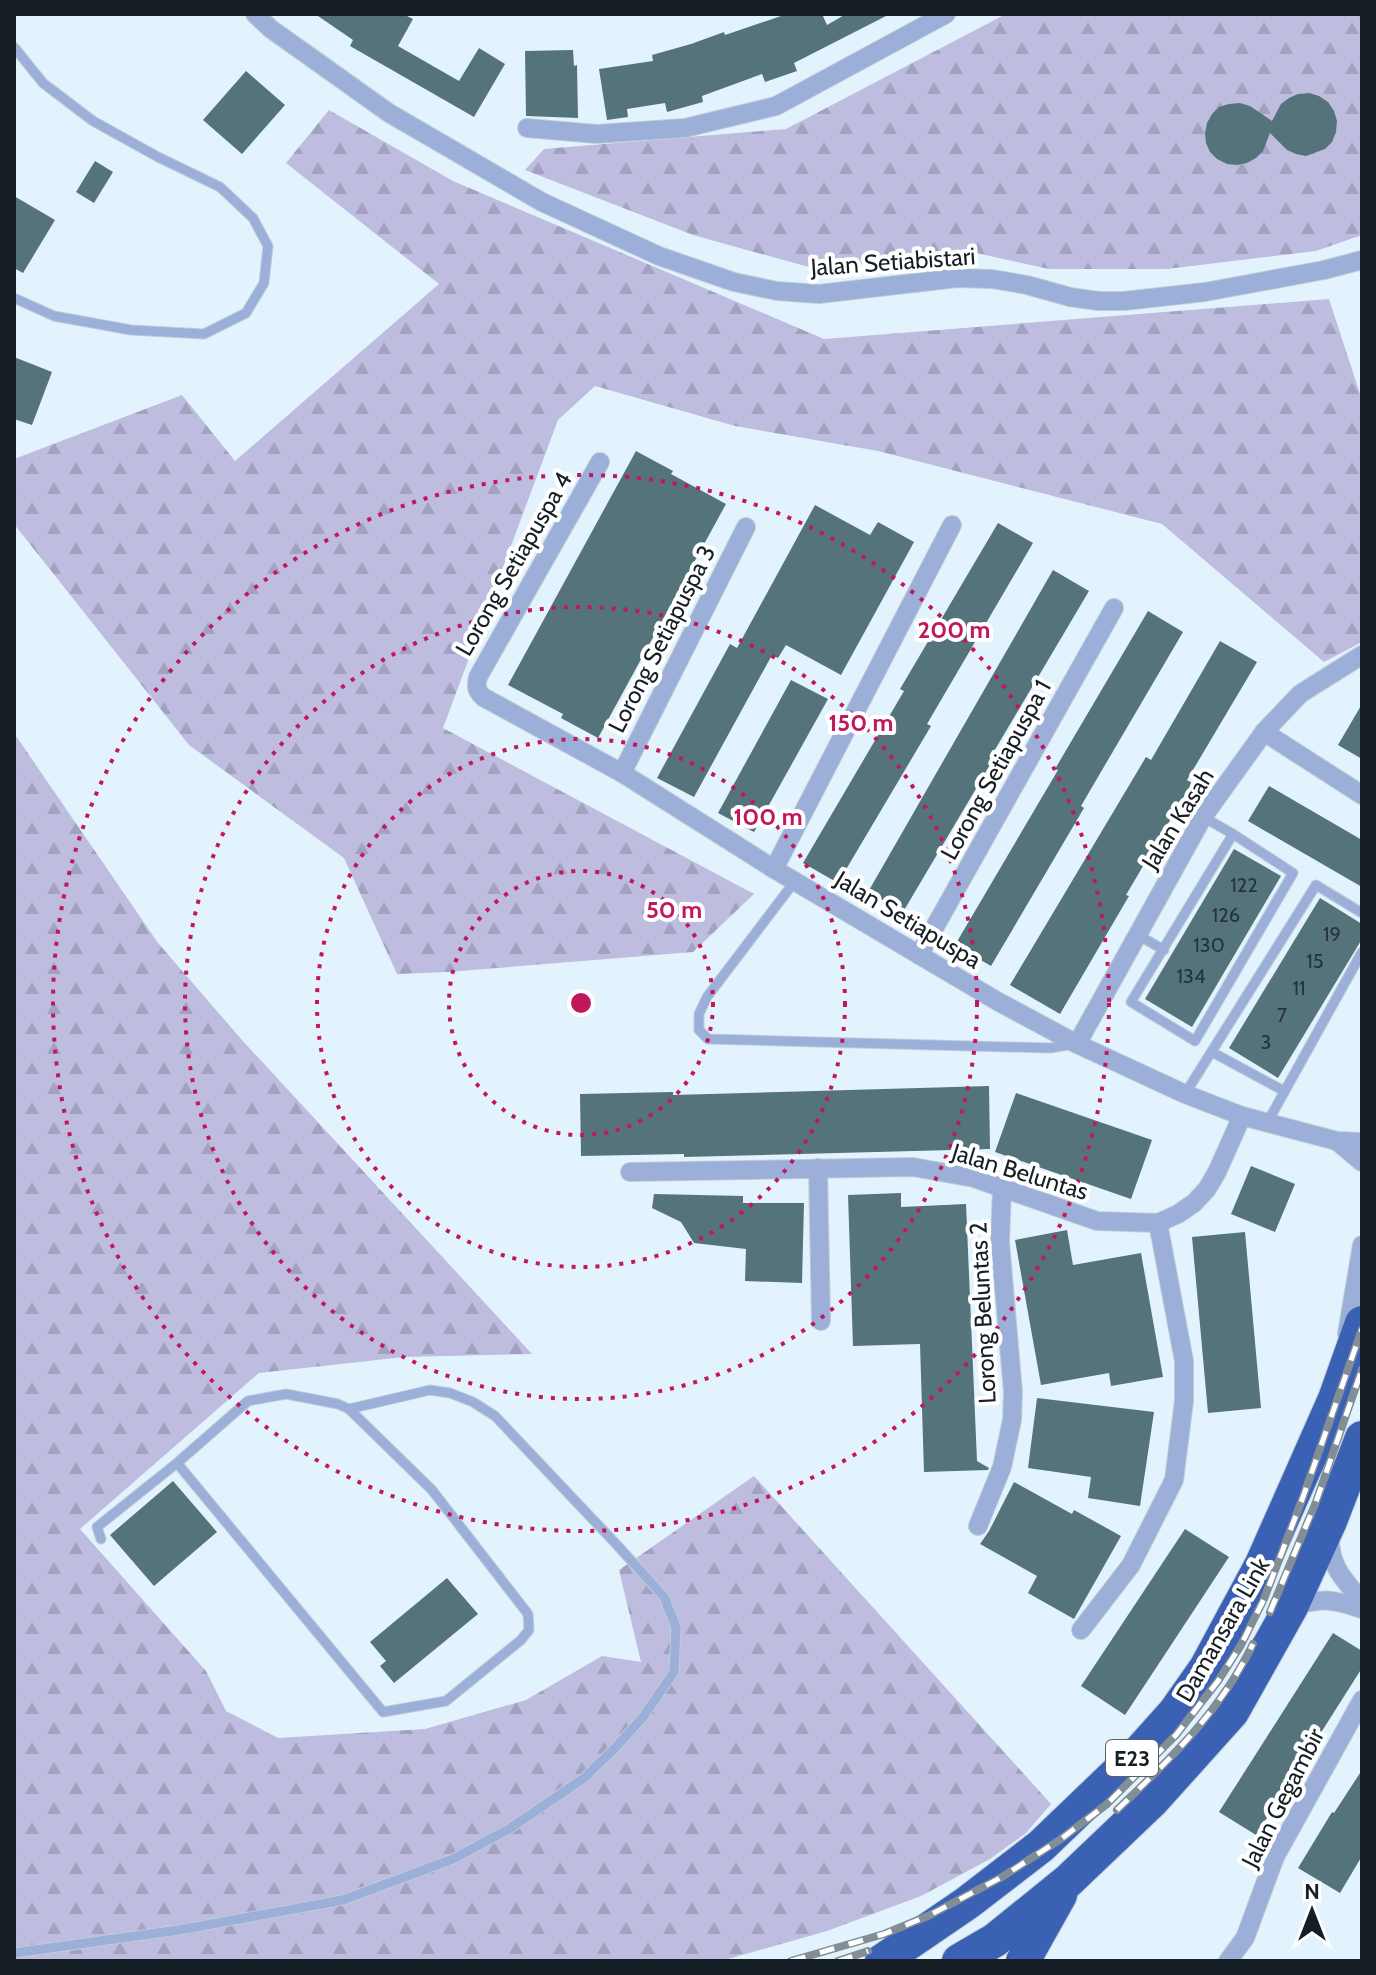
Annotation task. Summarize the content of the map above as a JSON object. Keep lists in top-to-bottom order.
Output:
{
  "streets": {
    "highway": ["Damansara Link", "E23"],
    "street": [
      "Jalan Setiabistari",
      "Lorong Setiapuspa 4",
      "Lorong Setiapuspa 3",
      "Lorong Setiapuspa 1",
      "Jalan Kasah",
      "Jalan Setiapuspa",
      "Jalan Beluntas",
      "Lorong Beluntas 2",
      "Jalan Gegambir"
    ]
  },
  "crossings": [
    ["Lorong Setiapuspa 4", "Jalan Setiapuspa"],
    ["Lorong Setiapuspa 3", "Jalan Setiapuspa"],
    ["Lorong Setiapuspa 1", "Jalan Setiapuspa"],
    ["Jalan Kasah", "Jalan Setiapuspa"],
    ["Jalan Beluntas", "Lorong Beluntas 2"]
  ],
  "house_numbers": [
    "122",
    "126",
    "19",
    "130",
    "15",
    "134",
    "11",
    "7",
    "3"
  ],
  "north": "top",
  "rings": [
    "200 m",
    "150 m",
    "100 m",
    "50 m"
  ]
}
